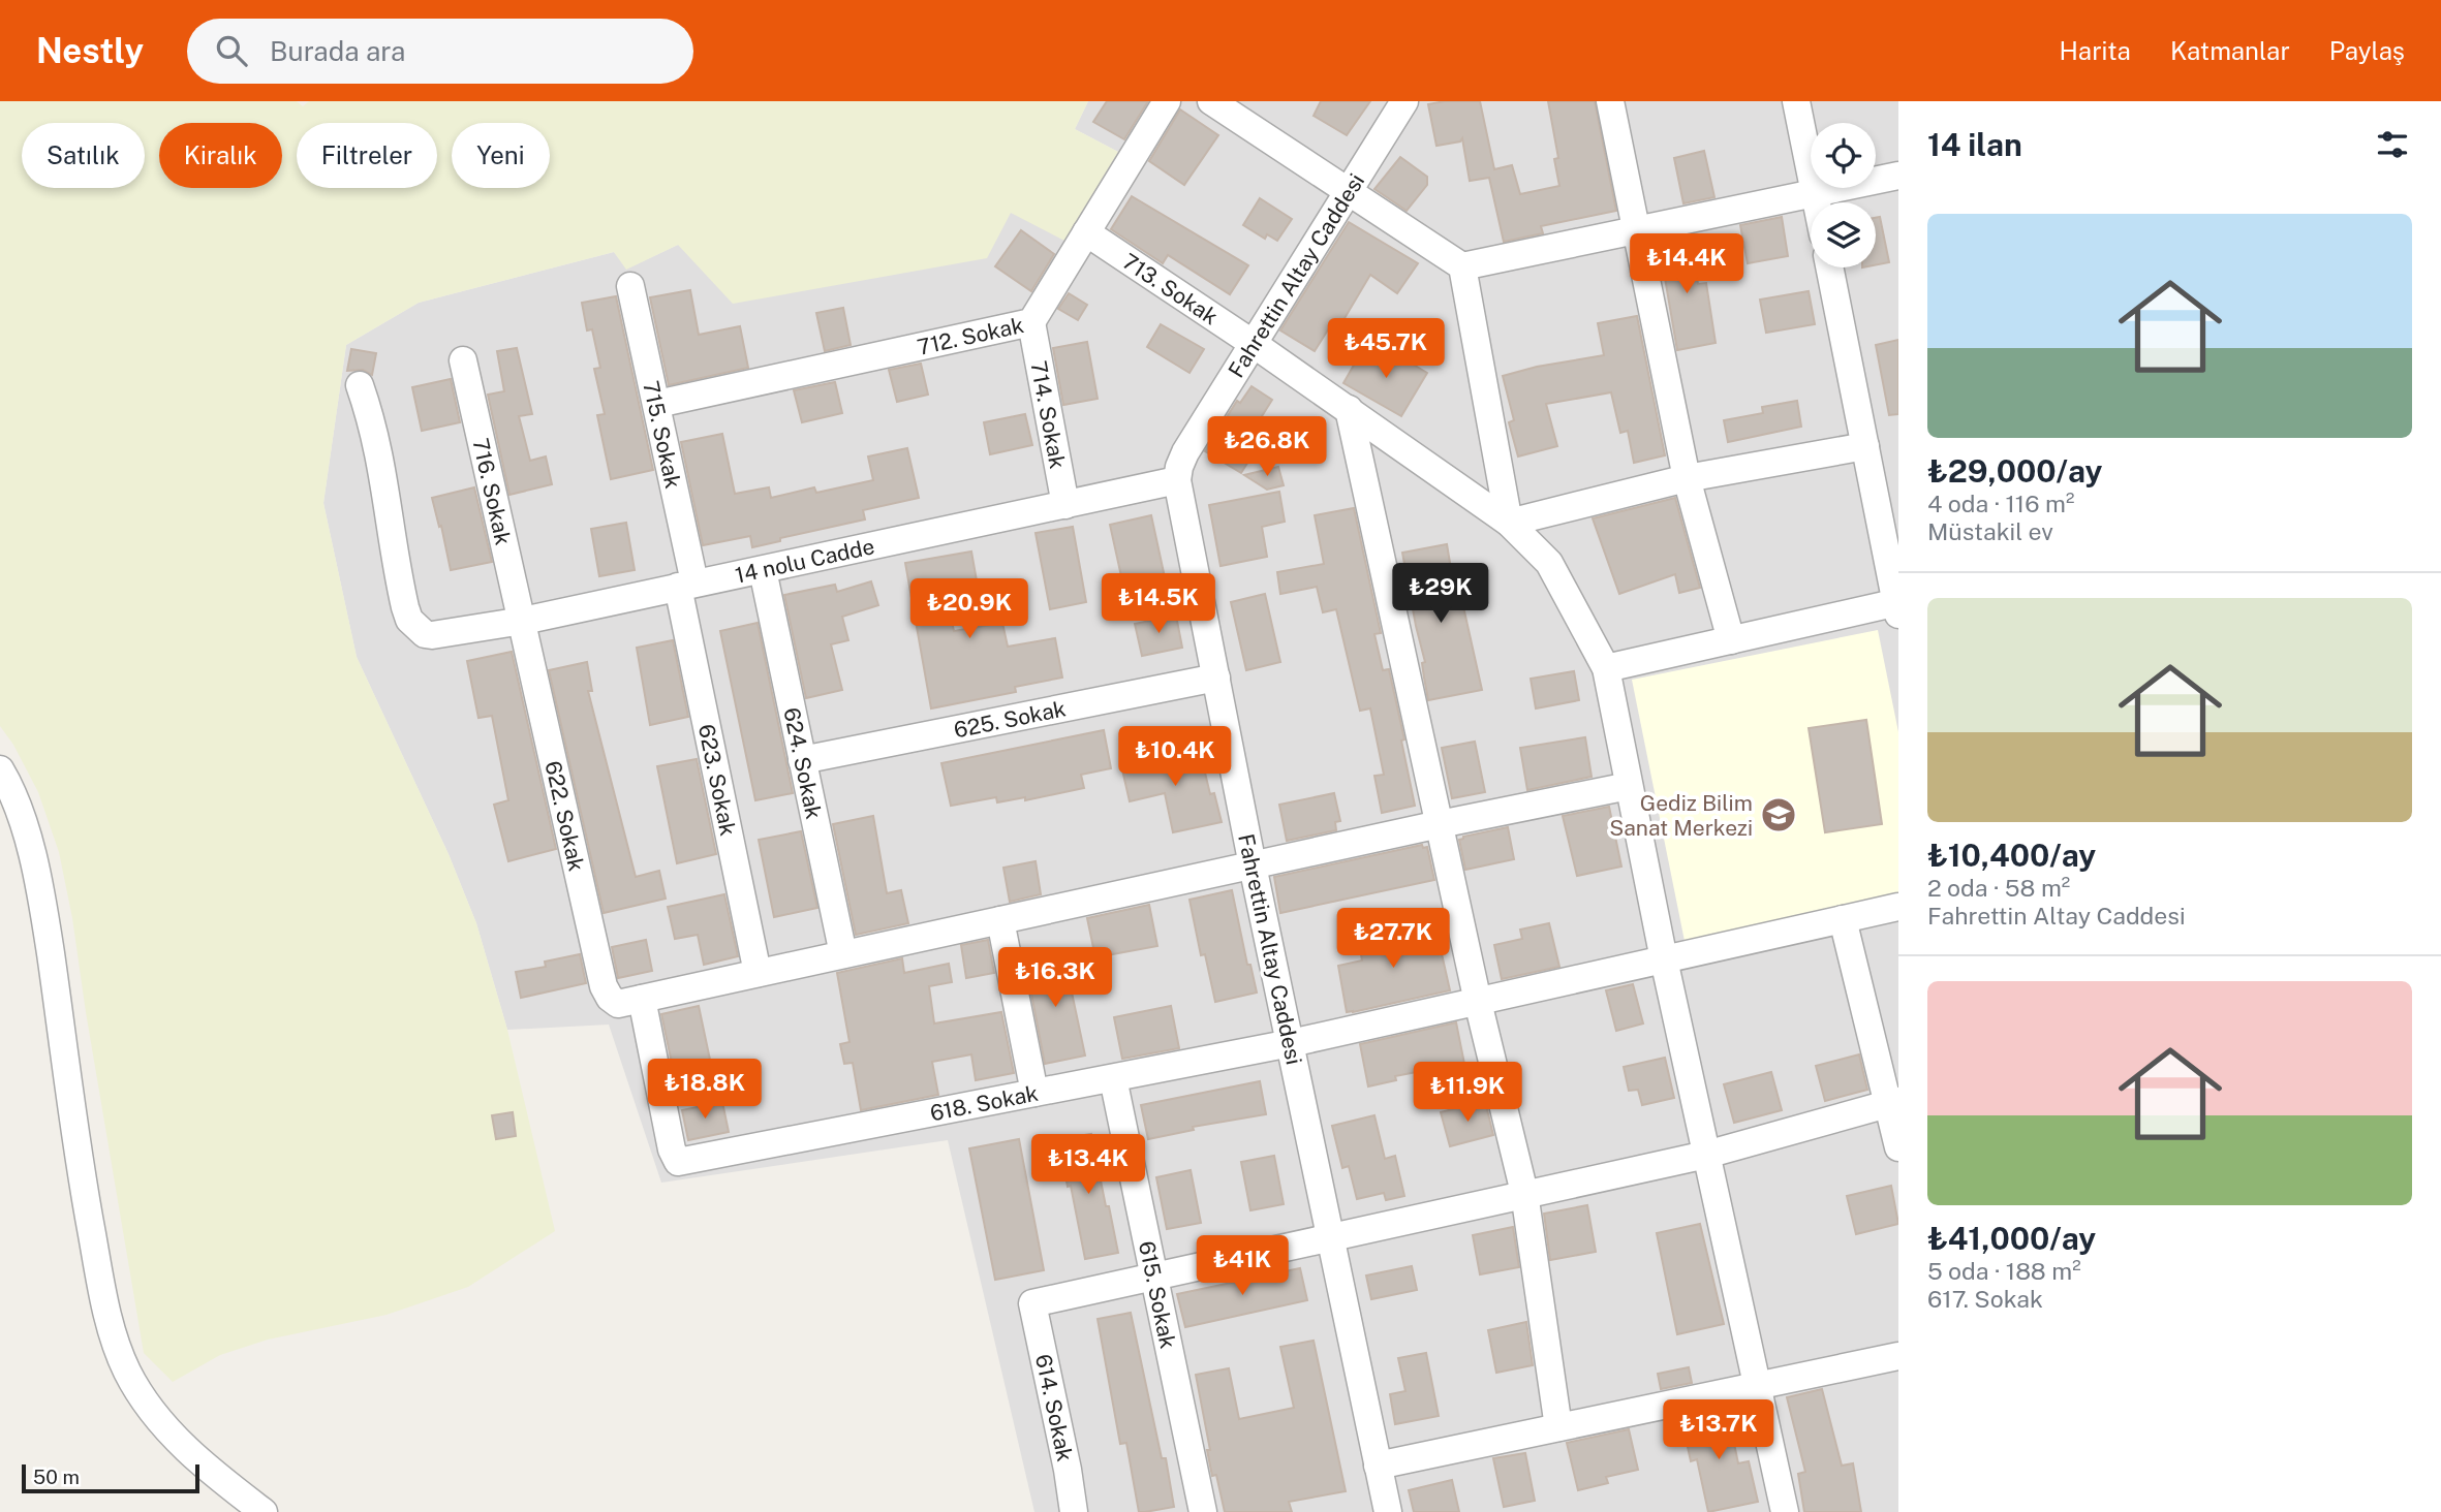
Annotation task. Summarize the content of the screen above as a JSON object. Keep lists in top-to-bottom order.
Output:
{
  "streets": {
    "street": [
      "Fahrettin Altay Caddesi",
      "713. Sokak",
      "712. Sokak",
      "714. Sokak",
      "715. Sokak",
      "716. Sokak",
      "14 nolu Cadde",
      "625. Sokak",
      "624. Sokak",
      "623. Sokak",
      "622. Sokak",
      "618. Sokak",
      "615. Sokak",
      "614. Sokak"
    ]
  },
  "crossings": [
    ["Fahrettin Altay Caddesi", "713. Sokak"],
    ["Fahrettin Altay Caddesi", "14 nolu Cadde"],
    ["Fahrettin Altay Caddesi", "625. Sokak"],
    ["Fahrettin Altay Caddesi", "618. Sokak"],
    ["713. Sokak", "712. Sokak"],
    ["713. Sokak", "618. Sokak"],
    ["712. Sokak", "714. Sokak"],
    ["712. Sokak", "715. Sokak"],
    ["714. Sokak", "14 nolu Cadde"],
    ["715. Sokak", "14 nolu Cadde"],
    ["715. Sokak", "623. Sokak"],
    ["716. Sokak", "14 nolu Cadde"],
    ["716. Sokak", "622. Sokak"],
    ["14 nolu Cadde", "624. Sokak"],
    ["14 nolu Cadde", "623. Sokak"],
    ["14 nolu Cadde", "622. Sokak"],
    ["625. Sokak", "624. Sokak"],
    ["622. Sokak", "618. Sokak"],
    ["618. Sokak", "615. Sokak"],
    ["615. Sokak", "614. Sokak"]
  ],
  "places": {
    "school or university": ["Gediz Bilim Sanat Merkezi"]
  },
  "scale_bar": "50 m",
  "page": {
    "header": "Nestly",
    "search": "Burada ara",
    "nav": ["Harita", "Katmanlar", "Paylaş"],
    "heading": "14 ilan",
    "chip": [
      "Satılık",
      "Kiralık",
      "Filtreler",
      "Yeni"
    ],
    "list": [
      {
        "name": "₺29,000/ay",
        "note": "4 oda · 116 m² · Müstakil ev"
      },
      {
        "name": "₺10,400/ay",
        "note": "2 oda · 58 m² · Fahrettin Altay Caddesi"
      },
      {
        "name": "₺41,000/ay",
        "note": "5 oda · 188 m² · 617. Sokak"
      }
    ],
    "price": [
      "₺14.4K",
      "₺45.7K",
      "₺26.8K",
      "₺29K",
      "₺14.5K",
      "₺20.9K",
      "₺10.4K",
      "₺27.7K",
      "₺16.3K",
      "₺18.8K",
      "₺11.9K",
      "₺13.4K",
      "₺41K",
      "₺13.7K"
    ],
    "scale": "50 m"
  }
}
